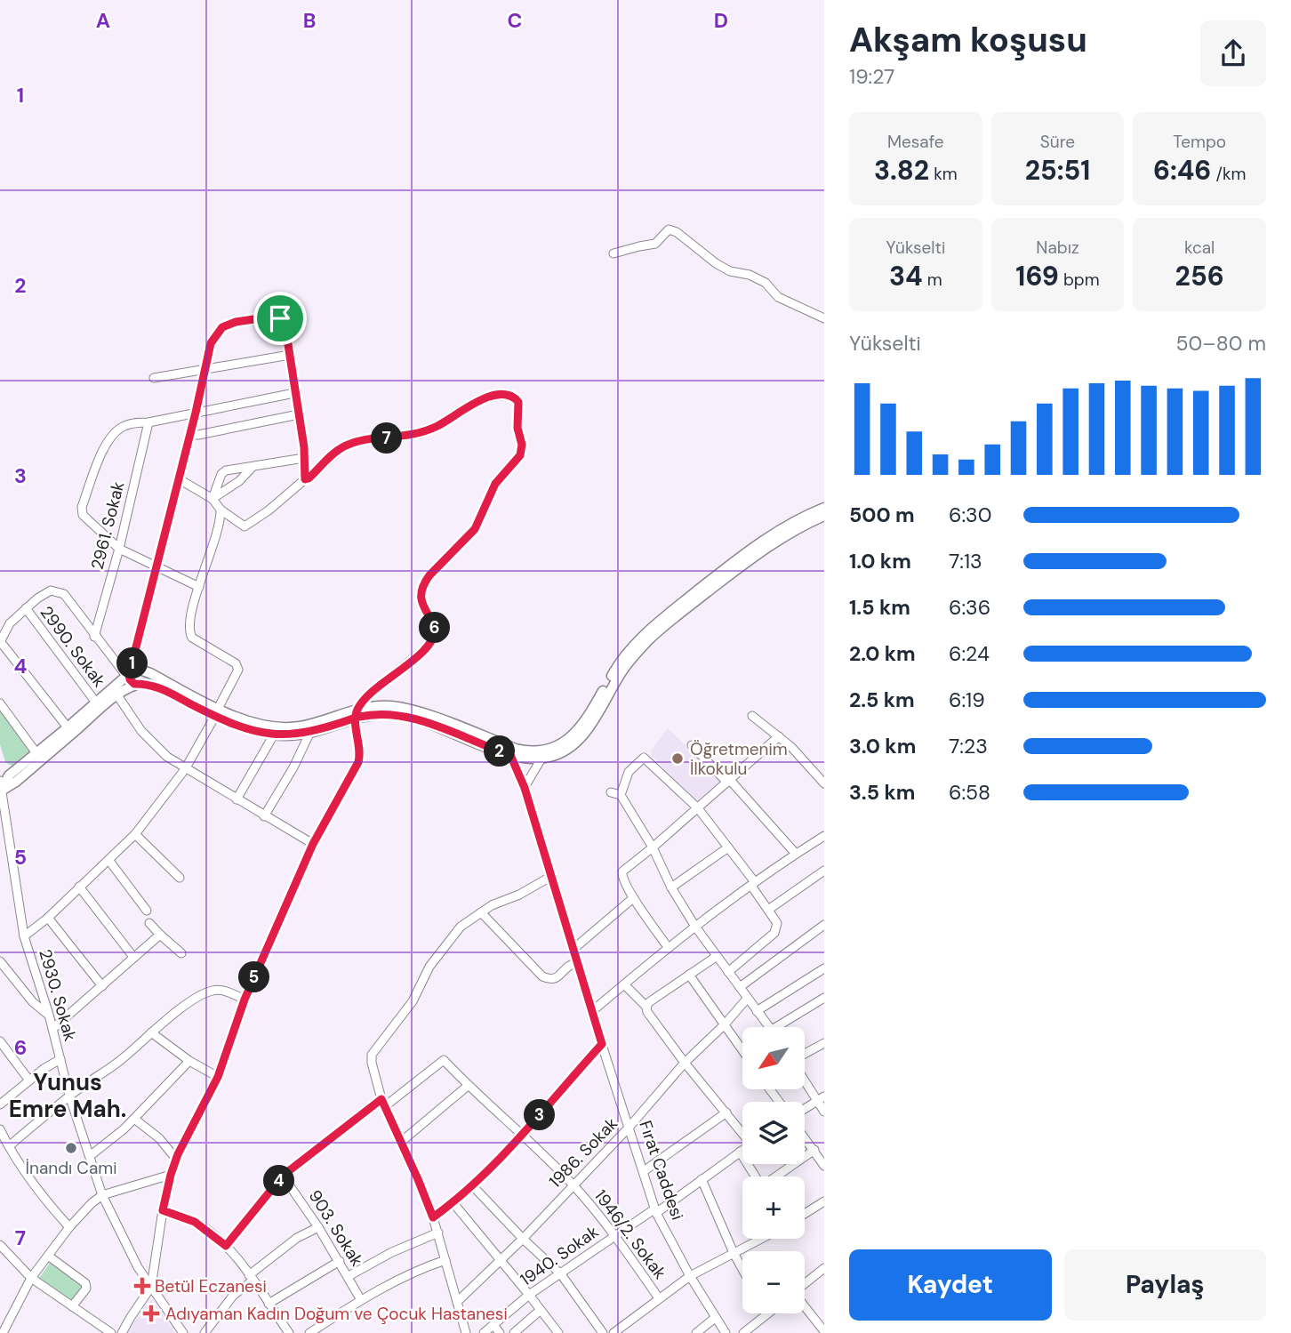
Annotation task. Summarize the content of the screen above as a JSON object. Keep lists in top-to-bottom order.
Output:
{
  "streets": {
    "street": [
      "2961. Sokak",
      "2990. Sokak",
      "2930. Sokak",
      "1986. Sokak",
      "Fırat Caddesi",
      "903. Sokak",
      "1946/2. Sokak",
      "1940. Sokak"
    ]
  },
  "crossings": [
    ["1986. Sokak", "Fırat Caddesi"],
    ["1986. Sokak", "1946/2. Sokak"],
    ["Fırat Caddesi", "1940. Sokak"],
    ["1946/2. Sokak", "1940. Sokak"]
  ],
  "districts": ["Yunus Emre Mah."],
  "places": {
    "other": ["Öğretmenim İlkokulu", "İnandı Cami"],
    "health": ["Betül Eczanesi", "Adıyaman Kadın Doğum ve Çocuk Hastanesi"]
  },
  "north": "bottom left",
  "page": {
    "heading": ["Akşam koşusu", "19:27"],
    "stats": [
      ["Mesafe", "3.82 km"],
      ["Süre", "25:51"],
      ["Tempo", "6:46 /km"],
      ["Yükselti", "34 m"],
      ["Nabız", "169 bpm"],
      ["kcal", "256"]
    ],
    "chart": ["Yükselti", "50–80 m"],
    "pins": [
      "7",
      "6",
      "1",
      "2",
      "5",
      "3",
      "4"
    ],
    "list": [
      {
        "name": "500 m",
        "note": "6:30"
      },
      {
        "name": "1.0 km",
        "note": "7:13"
      },
      {
        "name": "1.5 km",
        "note": "6:36"
      },
      {
        "name": "2.0 km",
        "note": "6:24"
      },
      {
        "name": "2.5 km",
        "note": "6:19"
      },
      {
        "name": "3.0 km",
        "note": "7:23"
      },
      {
        "name": "3.5 km",
        "note": "6:58"
      }
    ],
    "map_buttons": ["+", "−"],
    "buttons": ["Kaydet", "Paylaş"]
  },
  "grid": {
    "columns": [
      "A",
      "B",
      "C",
      "D"
    ],
    "rows": [
      "1",
      "2",
      "3",
      "4",
      "5",
      "6",
      "7"
    ]
  }
}
